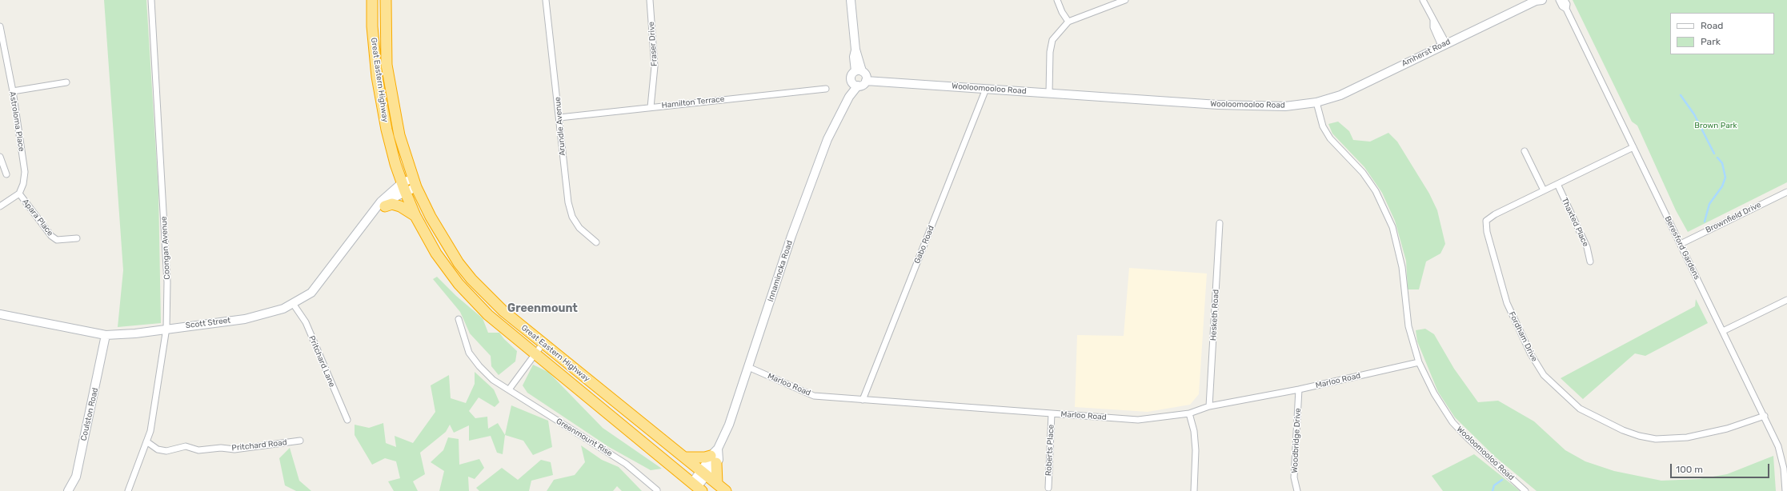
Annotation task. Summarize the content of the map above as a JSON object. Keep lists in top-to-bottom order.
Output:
{
  "streets": {
    "highway": ["Great Eastern Highway"],
    "main road": [
      "Amherst Road",
      "Wooloomooloo Road",
      "Innamincka Road",
      "Scott Street",
      "Coulston Road"
    ],
    "street": [
      "Fraser Drive",
      "Hamilton Terrace",
      "Astroloma Place",
      "Arundle Avenue",
      "Apara Place",
      "Brownfield Drive",
      "Thaxted Place",
      "Gabo Road",
      "Coongan Avenue",
      "Beresford Gardens",
      "Hesketh Road",
      "Fordham Drive",
      "Pritchard Lane",
      "Marloo Road",
      "Greenmount Rise",
      "Woodbridge Drive",
      "Pritchard Road",
      "Roberts Place"
    ]
  },
  "crossings": [
    ["Fraser Drive", "Hamilton Terrace"],
    ["Amherst Road", "Wooloomooloo Road"],
    ["Great Eastern Highway", "Innamincka Road"],
    ["Great Eastern Highway", "Scott Street"],
    ["Wooloomooloo Road", "Gabo Road"],
    ["Wooloomooloo Road", "Innamincka Road"],
    ["Wooloomooloo Road", "Marloo Road"],
    ["Hamilton Terrace", "Arundle Avenue"],
    ["Astroloma Place", "Apara Place"],
    ["Brownfield Drive", "Beresford Gardens"],
    ["Thaxted Place", "Fordham Drive"],
    ["Gabo Road", "Marloo Road"],
    ["Coongan Avenue", "Scott Street"],
    ["Coongan Avenue", "Pritchard Road"],
    ["Beresford Gardens", "Fordham Drive"],
    ["Innamincka Road", "Marloo Road"],
    ["Hesketh Road", "Marloo Road"],
    ["Scott Street", "Pritchard Lane"],
    ["Scott Street", "Coulston Road"],
    ["Marloo Road", "Woodbridge Drive"],
    ["Marloo Road", "Roberts Place"]
  ],
  "districts": ["Greenmount"],
  "parks": ["Brown Park"],
  "legend": ["Road", "Park"],
  "scale_bar": "100 m"
}
